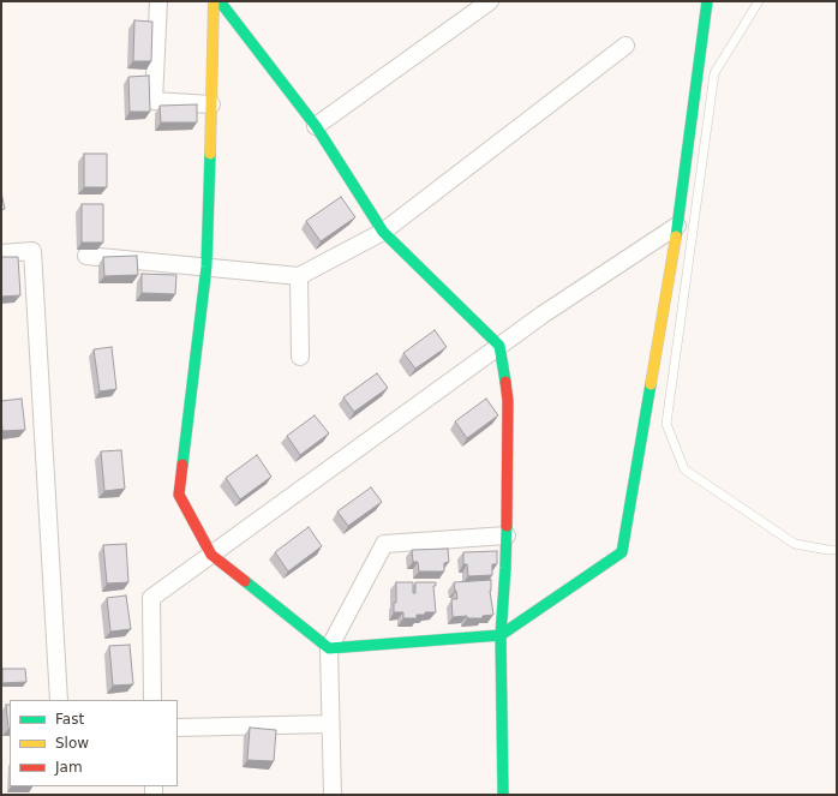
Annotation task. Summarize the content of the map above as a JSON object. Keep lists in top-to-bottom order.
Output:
{
  "legend": ["Fast", "Slow", "Jam"]
}
